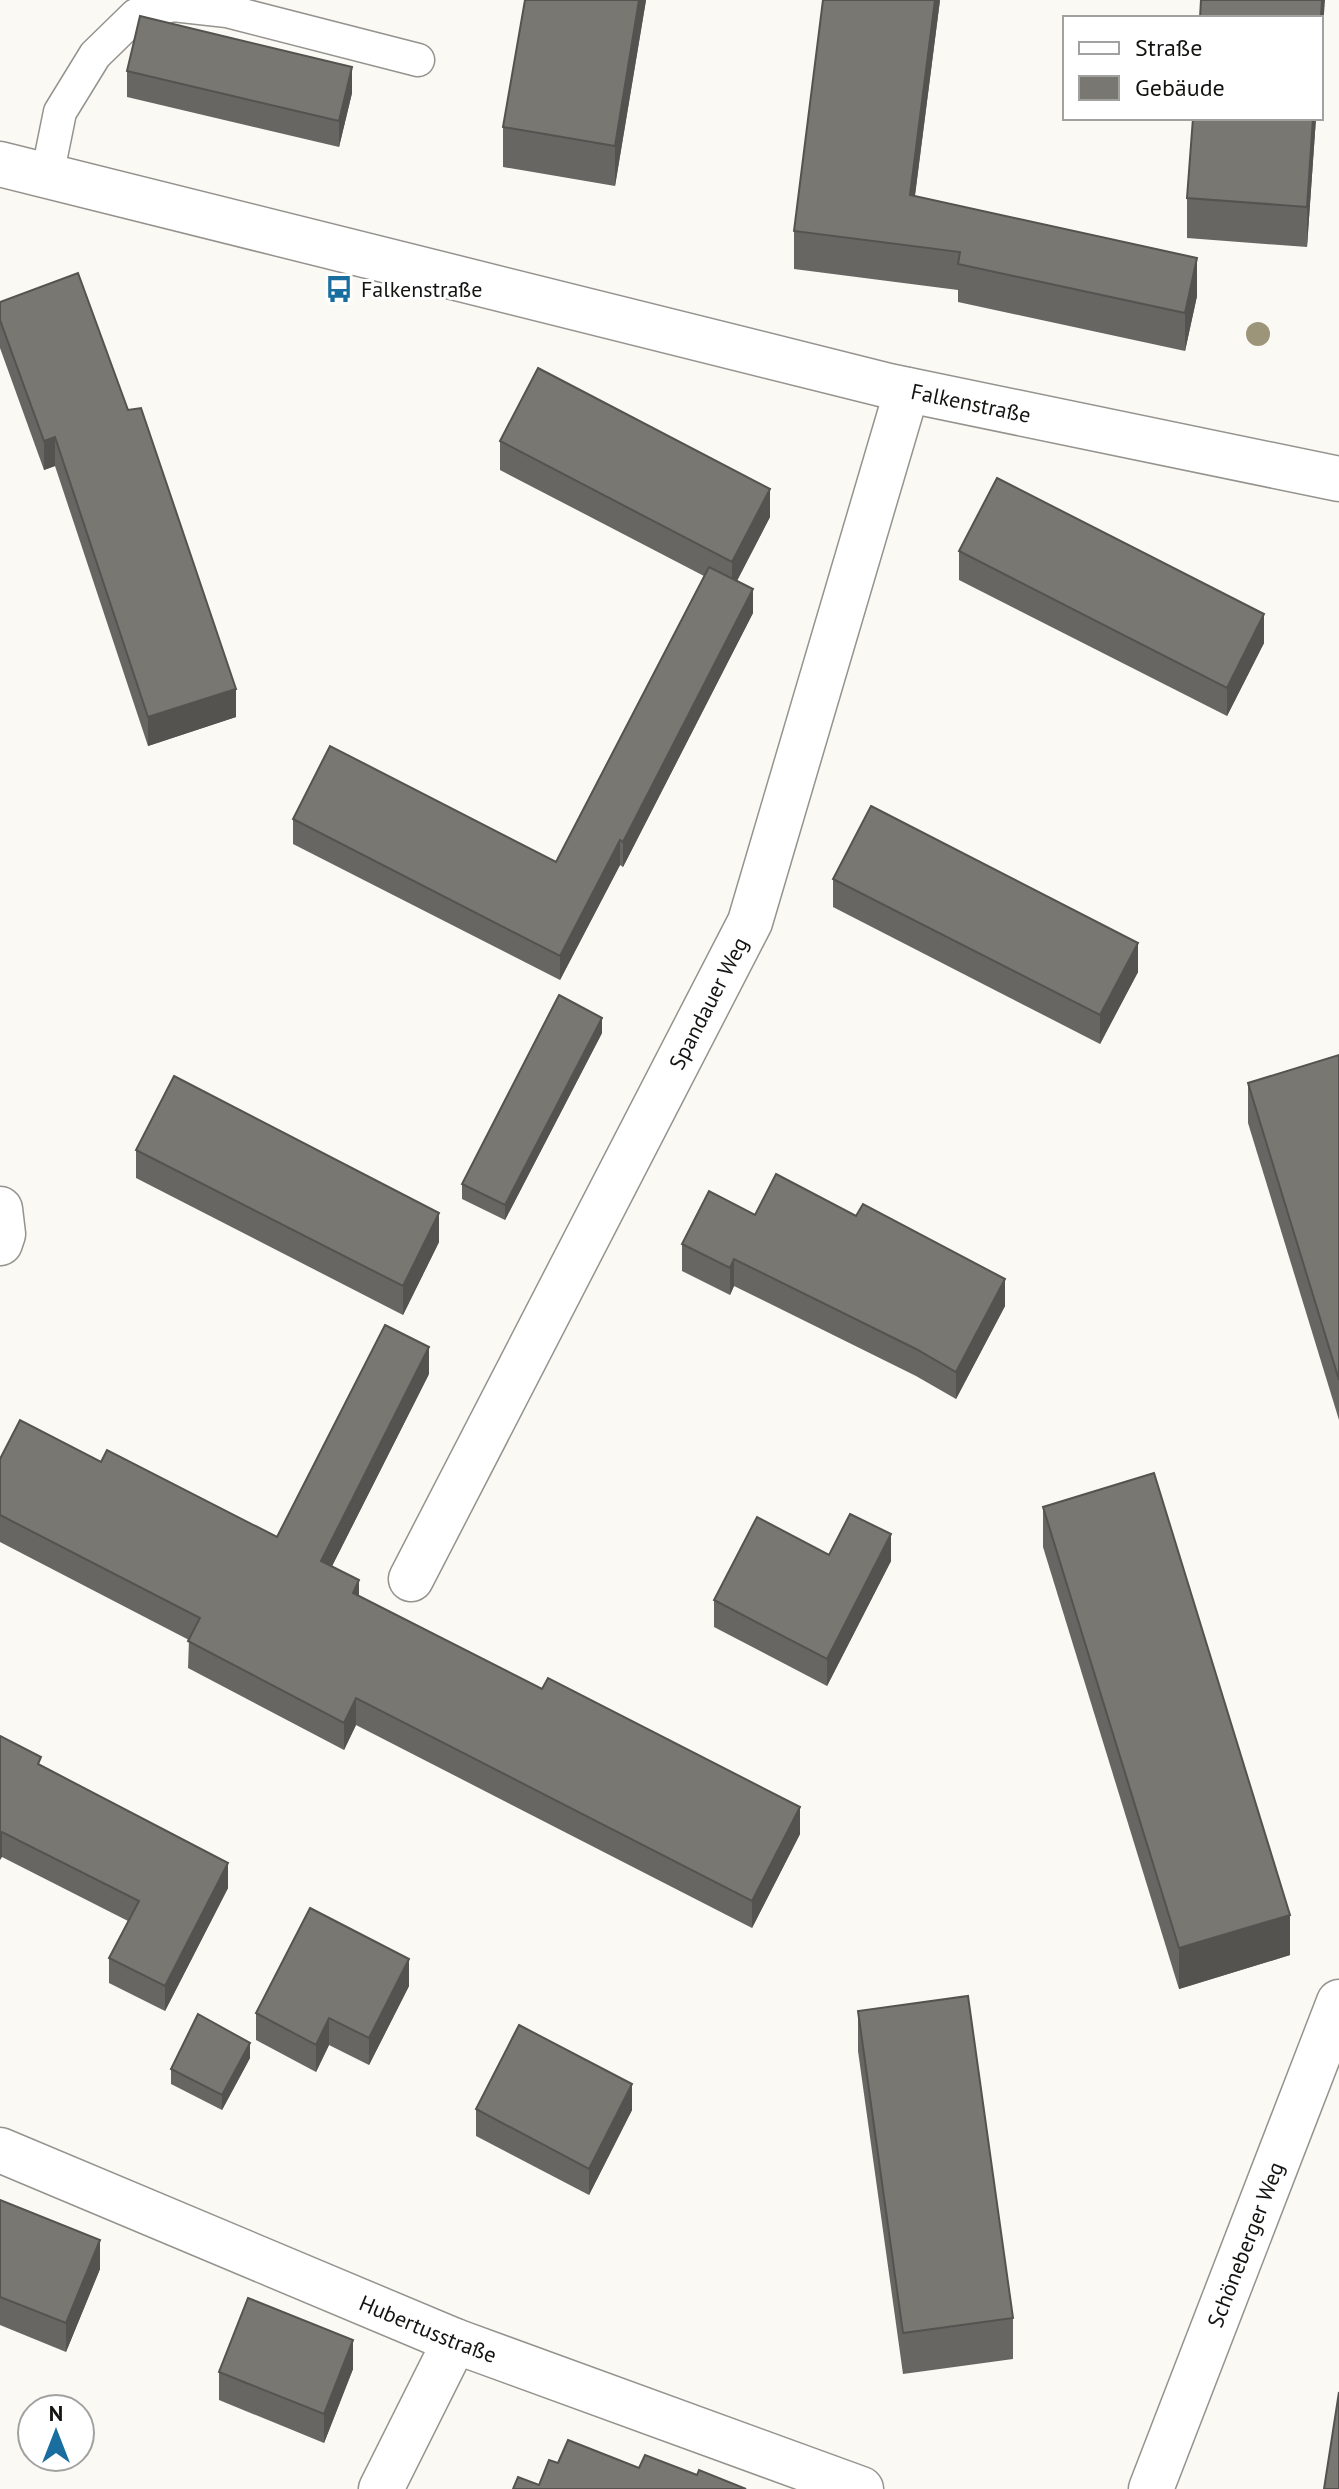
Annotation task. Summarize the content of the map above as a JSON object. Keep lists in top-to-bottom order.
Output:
{
  "streets": {
    "street": [
      "Falkenstraße",
      "Spandauer Weg",
      "Schöneberger Weg",
      "Hubertusstraße"
    ]
  },
  "crossings": [
    ["Falkenstraße", "Spandauer Weg"]
  ],
  "places": {
    "bus stop": ["Falkenstraße"]
  },
  "legend": ["Straße", "Gebäude"],
  "north": "top"
}
